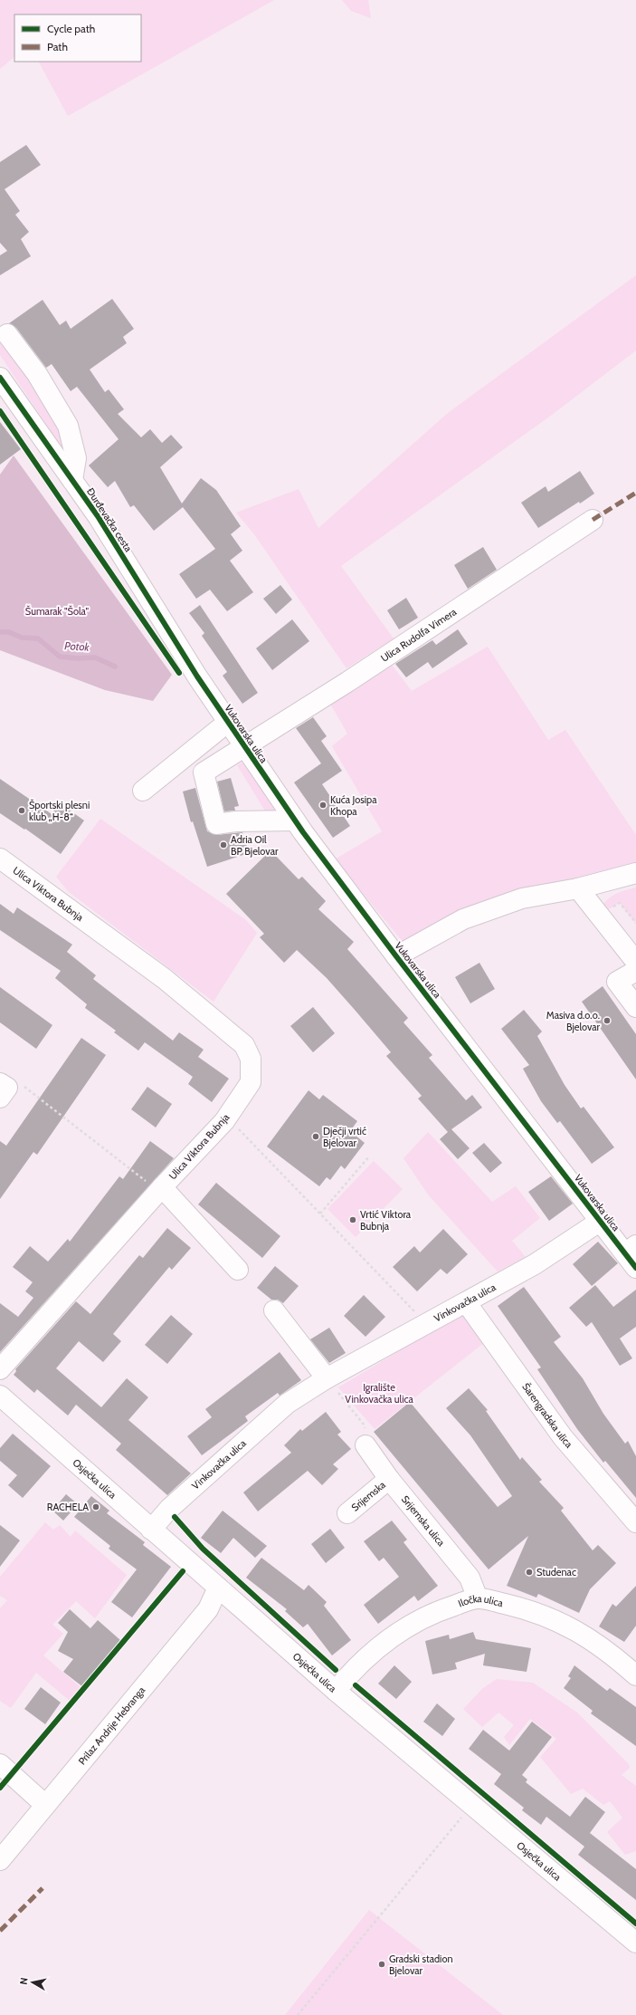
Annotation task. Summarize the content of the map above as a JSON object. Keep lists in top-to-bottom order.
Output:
{
  "streets": {
    "street": [
      "Đurđevačka cesta",
      "Ulica Rudolfa Vimera",
      "Vukovarska ulica",
      "Ulica Viktora Bubnja",
      "Vinkovačka ulica",
      "Šarengradska ulica",
      "Osječka ulica",
      "Srijemska",
      "Srijemska ulica",
      "Iločka ulica",
      "Prilaz Andrije Hebranga"
    ]
  },
  "crossings": [
    ["Đurđevačka cesta", "Vukovarska ulica"],
    ["Ulica Rudolfa Vimera", "Vukovarska ulica"],
    ["Vukovarska ulica", "Vinkovačka ulica"],
    ["Vinkovačka ulica", "Šarengradska ulica"],
    ["Vinkovačka ulica", "Osječka ulica"],
    ["Osječka ulica", "Iločka ulica"],
    ["Osječka ulica", "Prilaz Andrije Hebranga"],
    ["Srijemska", "Srijemska ulica"],
    ["Srijemska ulica", "Iločka ulica"]
  ],
  "water": ["Potok"],
  "parks": ["Šumarak \"Šola\"", "Igralište Vinkovačka ulica"],
  "places": [
    "Kuća Josipa Khopa",
    "Športski plesni klub „H-8“",
    "Adria Oil BP Bjelovar",
    "Masiva d.o.o. Bjelovar",
    "Dječji vrtić Bjelovar",
    "Vrtić Viktora Bubnja",
    "RACHELA",
    "Studenac",
    "Gradski stadion Bjelovar"
  ],
  "legend": ["Cycle path", "Path"],
  "north": "left"
}
